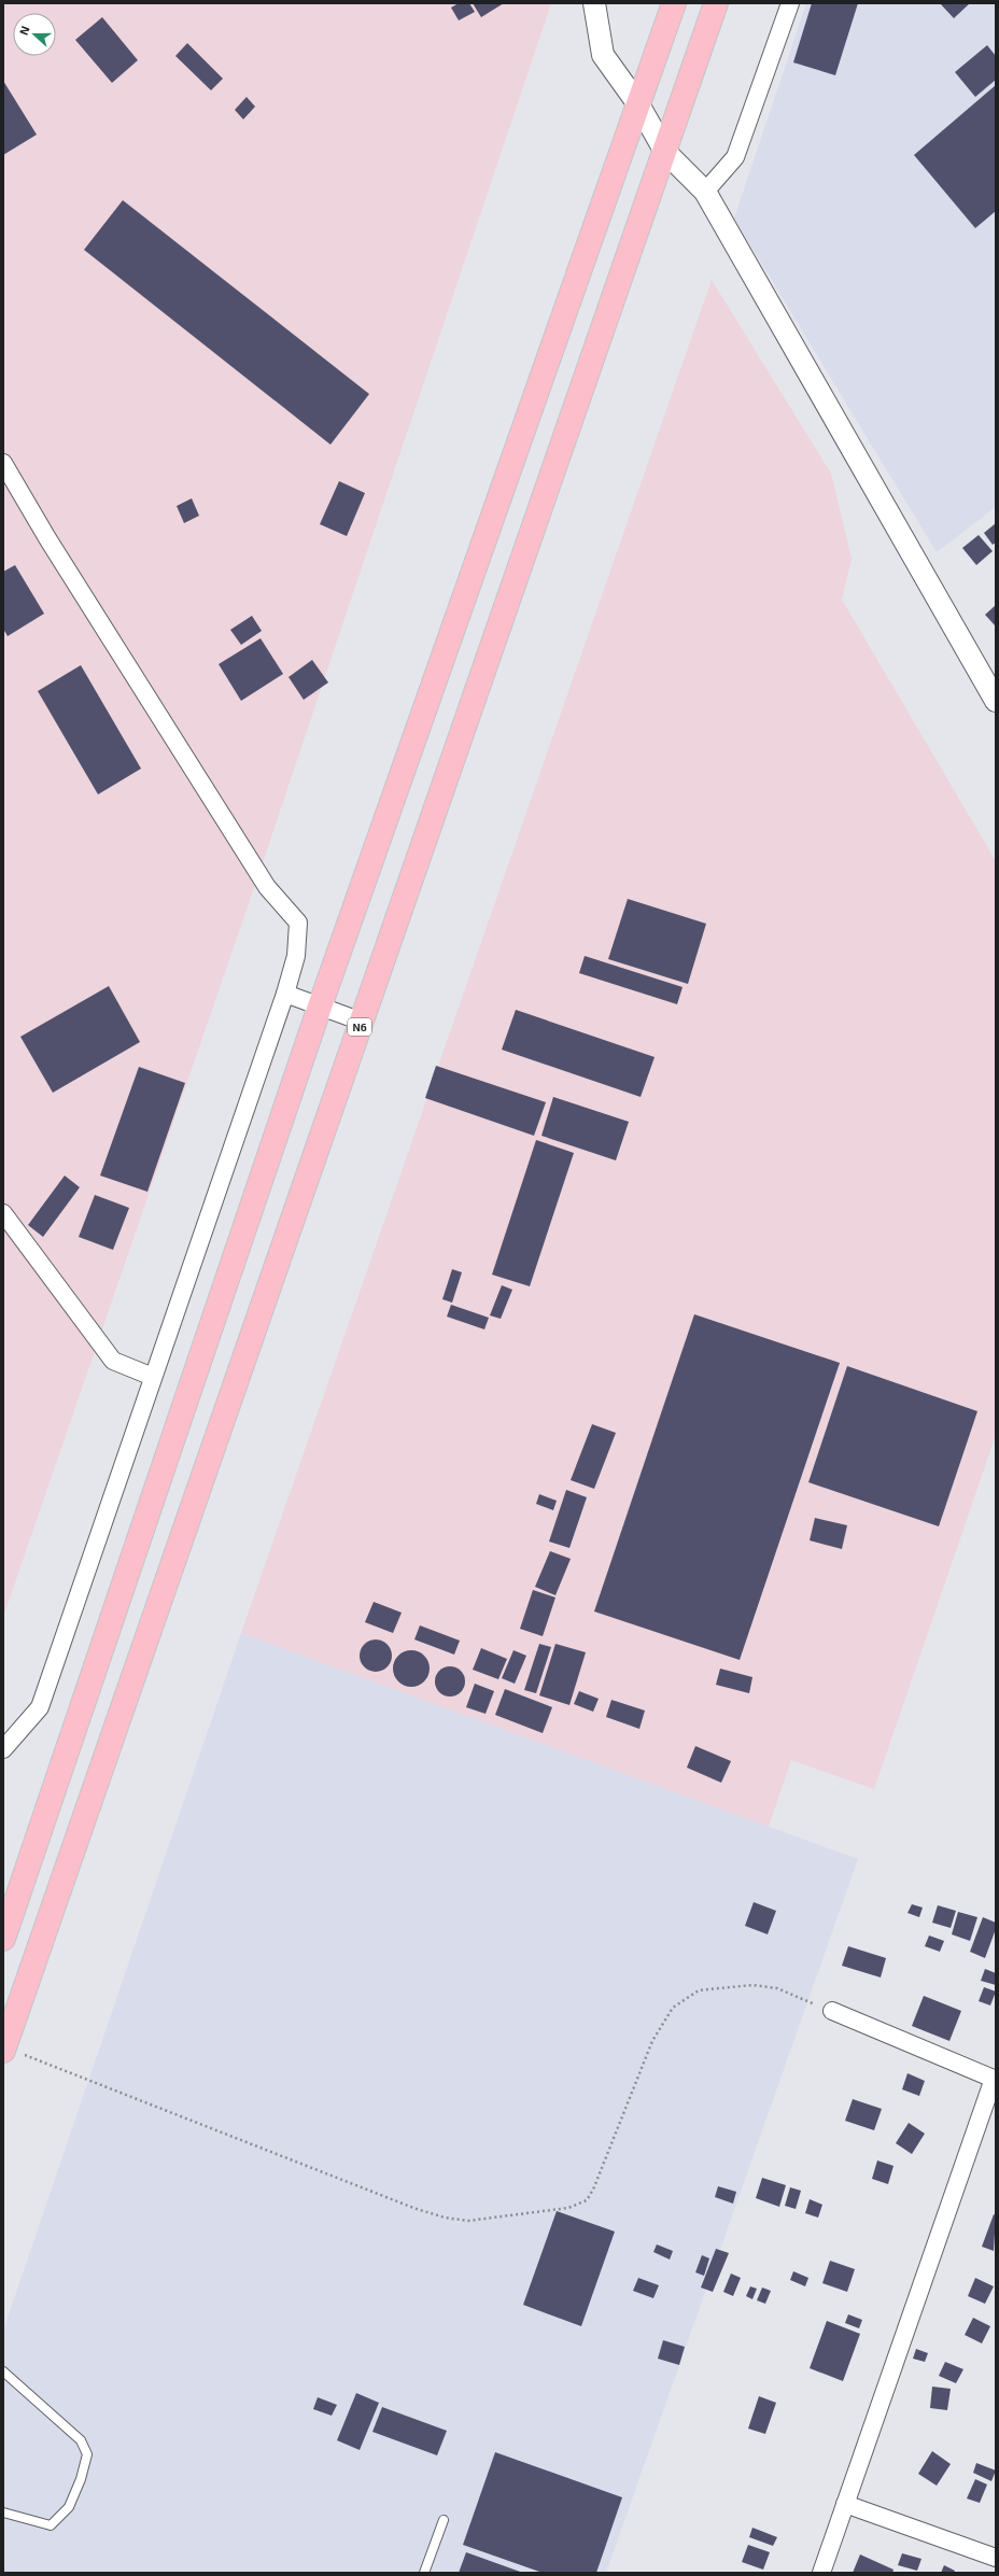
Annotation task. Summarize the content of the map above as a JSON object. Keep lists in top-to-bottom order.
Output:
{
  "streets": {
    "highway": ["N6"]
  },
  "north": "left"
}
